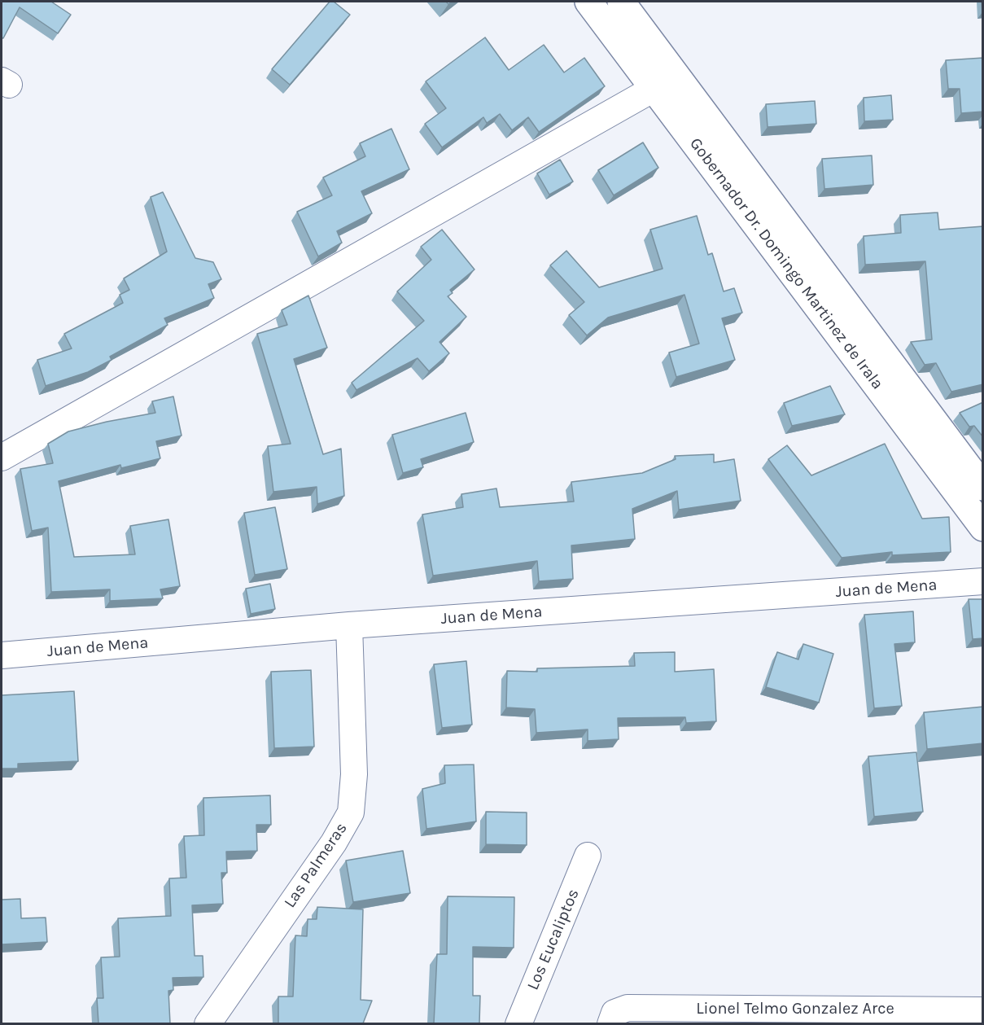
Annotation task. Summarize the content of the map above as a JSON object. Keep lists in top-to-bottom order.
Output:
{
  "streets": {
    "street": [
      "Gobernador Dr. Domingo Martinez de Irala",
      "Juan de Mena",
      "Las Palmeras",
      "Los Eucaliptos",
      "Lionel Telmo Gonzalez Arce"
    ]
  },
  "crossings": [
    ["Juan de Mena", "Las Palmeras"]
  ]
}
